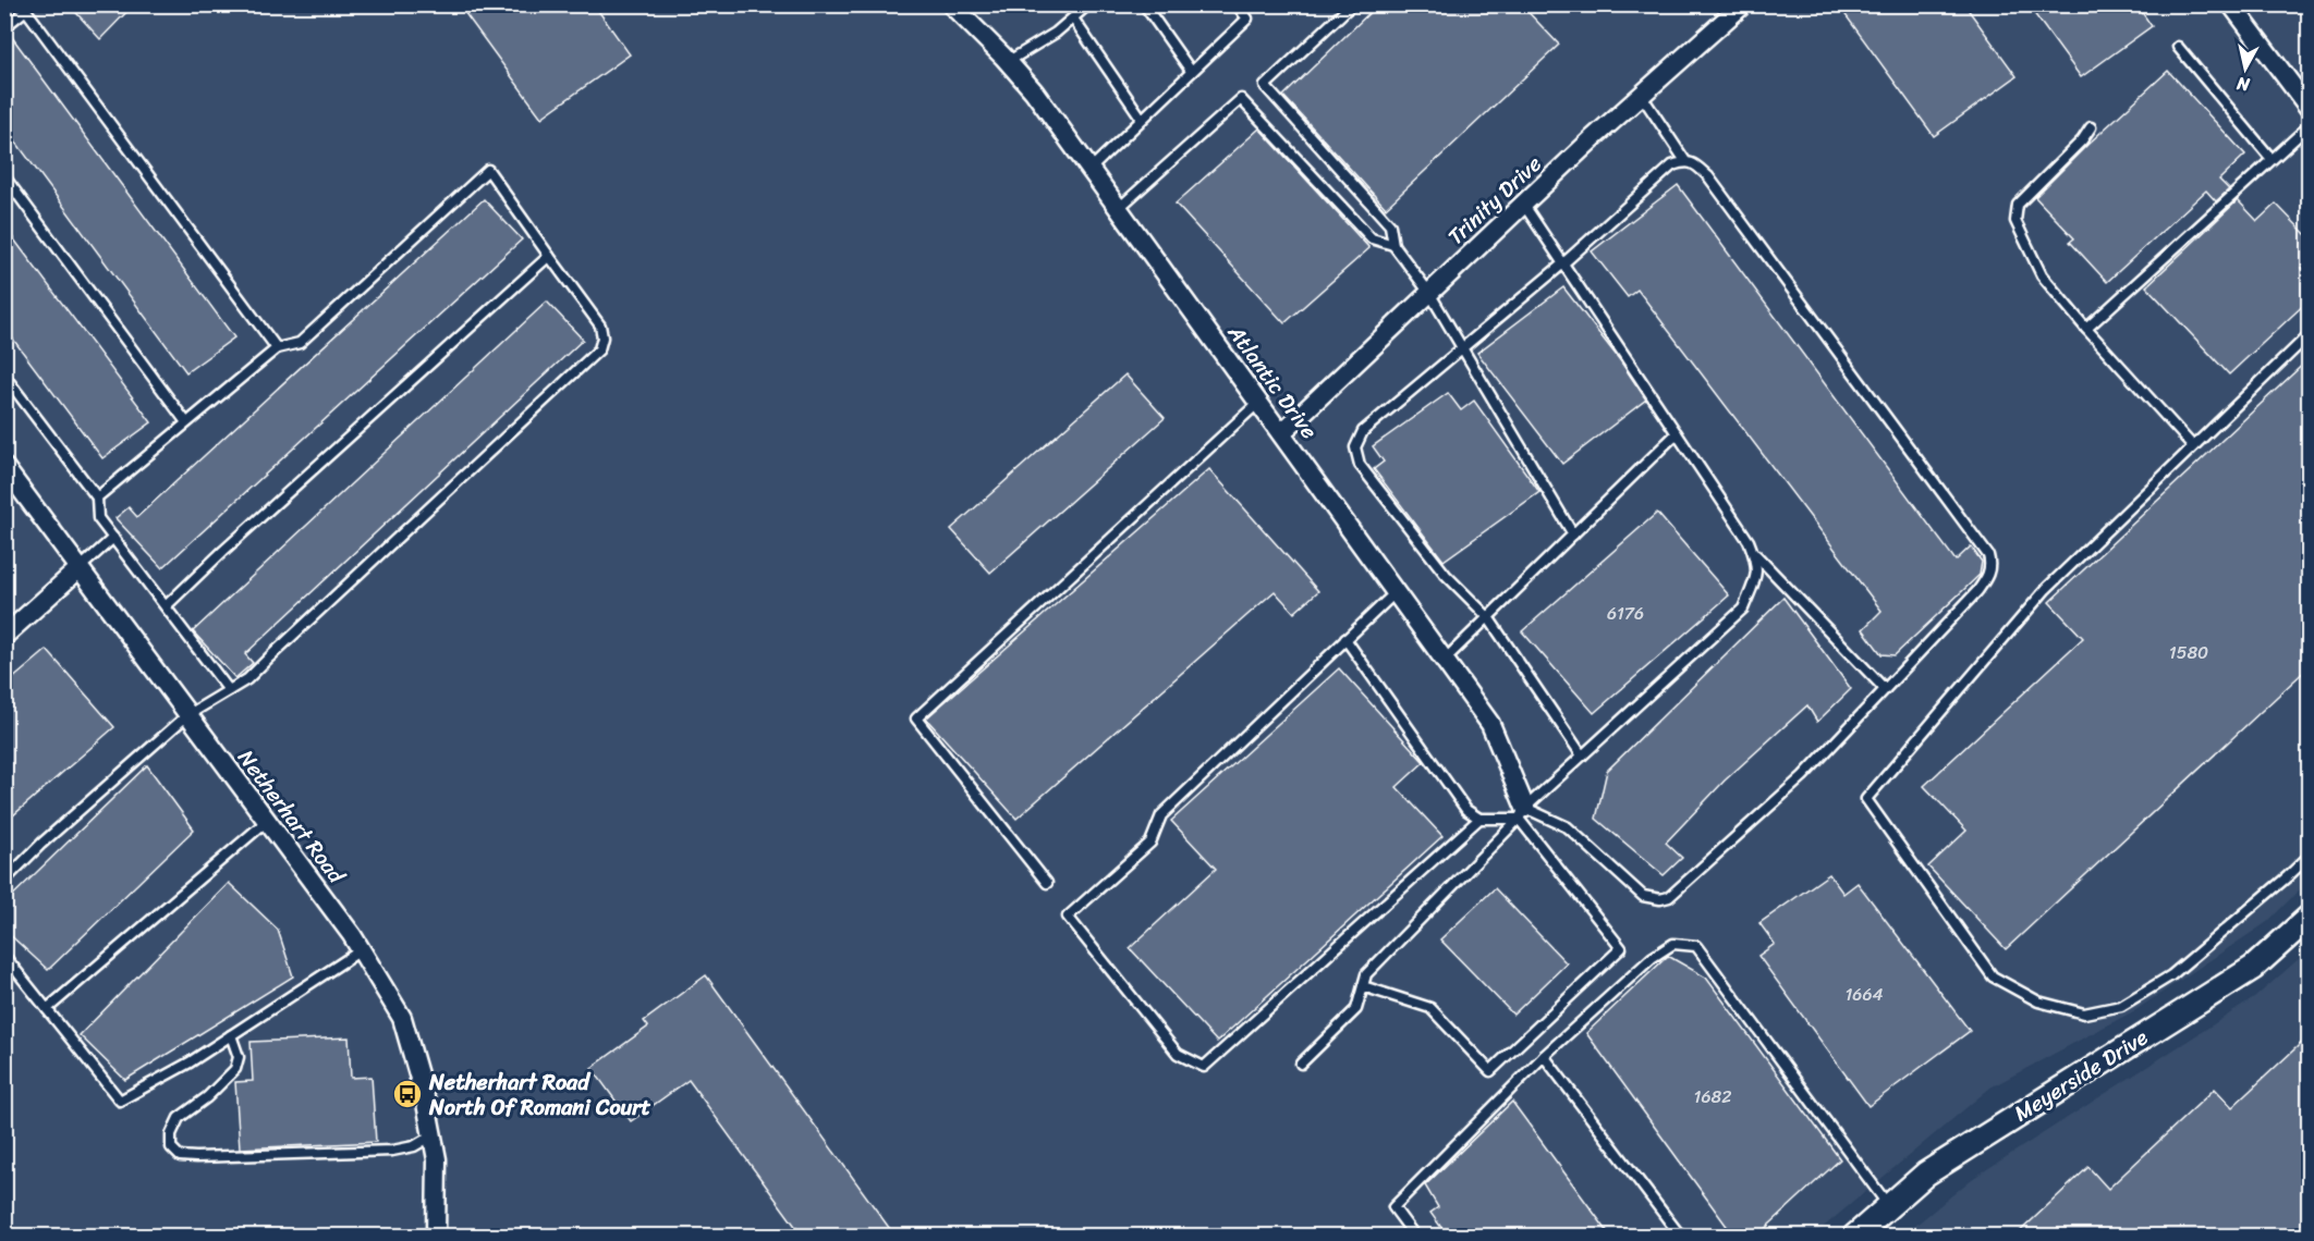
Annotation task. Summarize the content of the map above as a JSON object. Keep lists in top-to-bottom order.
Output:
{
  "streets": {
    "street": [
      "Trinity Drive",
      "Atlantic Drive",
      "Netherhart Road",
      "Meyerside Drive"
    ]
  },
  "crossings": [
    ["Trinity Drive", "Atlantic Drive"]
  ],
  "places": {
    "bus stop": ["Netherhart Road North Of Romani Court"]
  },
  "house_numbers": [
    "6176",
    "1580",
    "1664",
    "1682"
  ],
  "north": "bottom"
}
